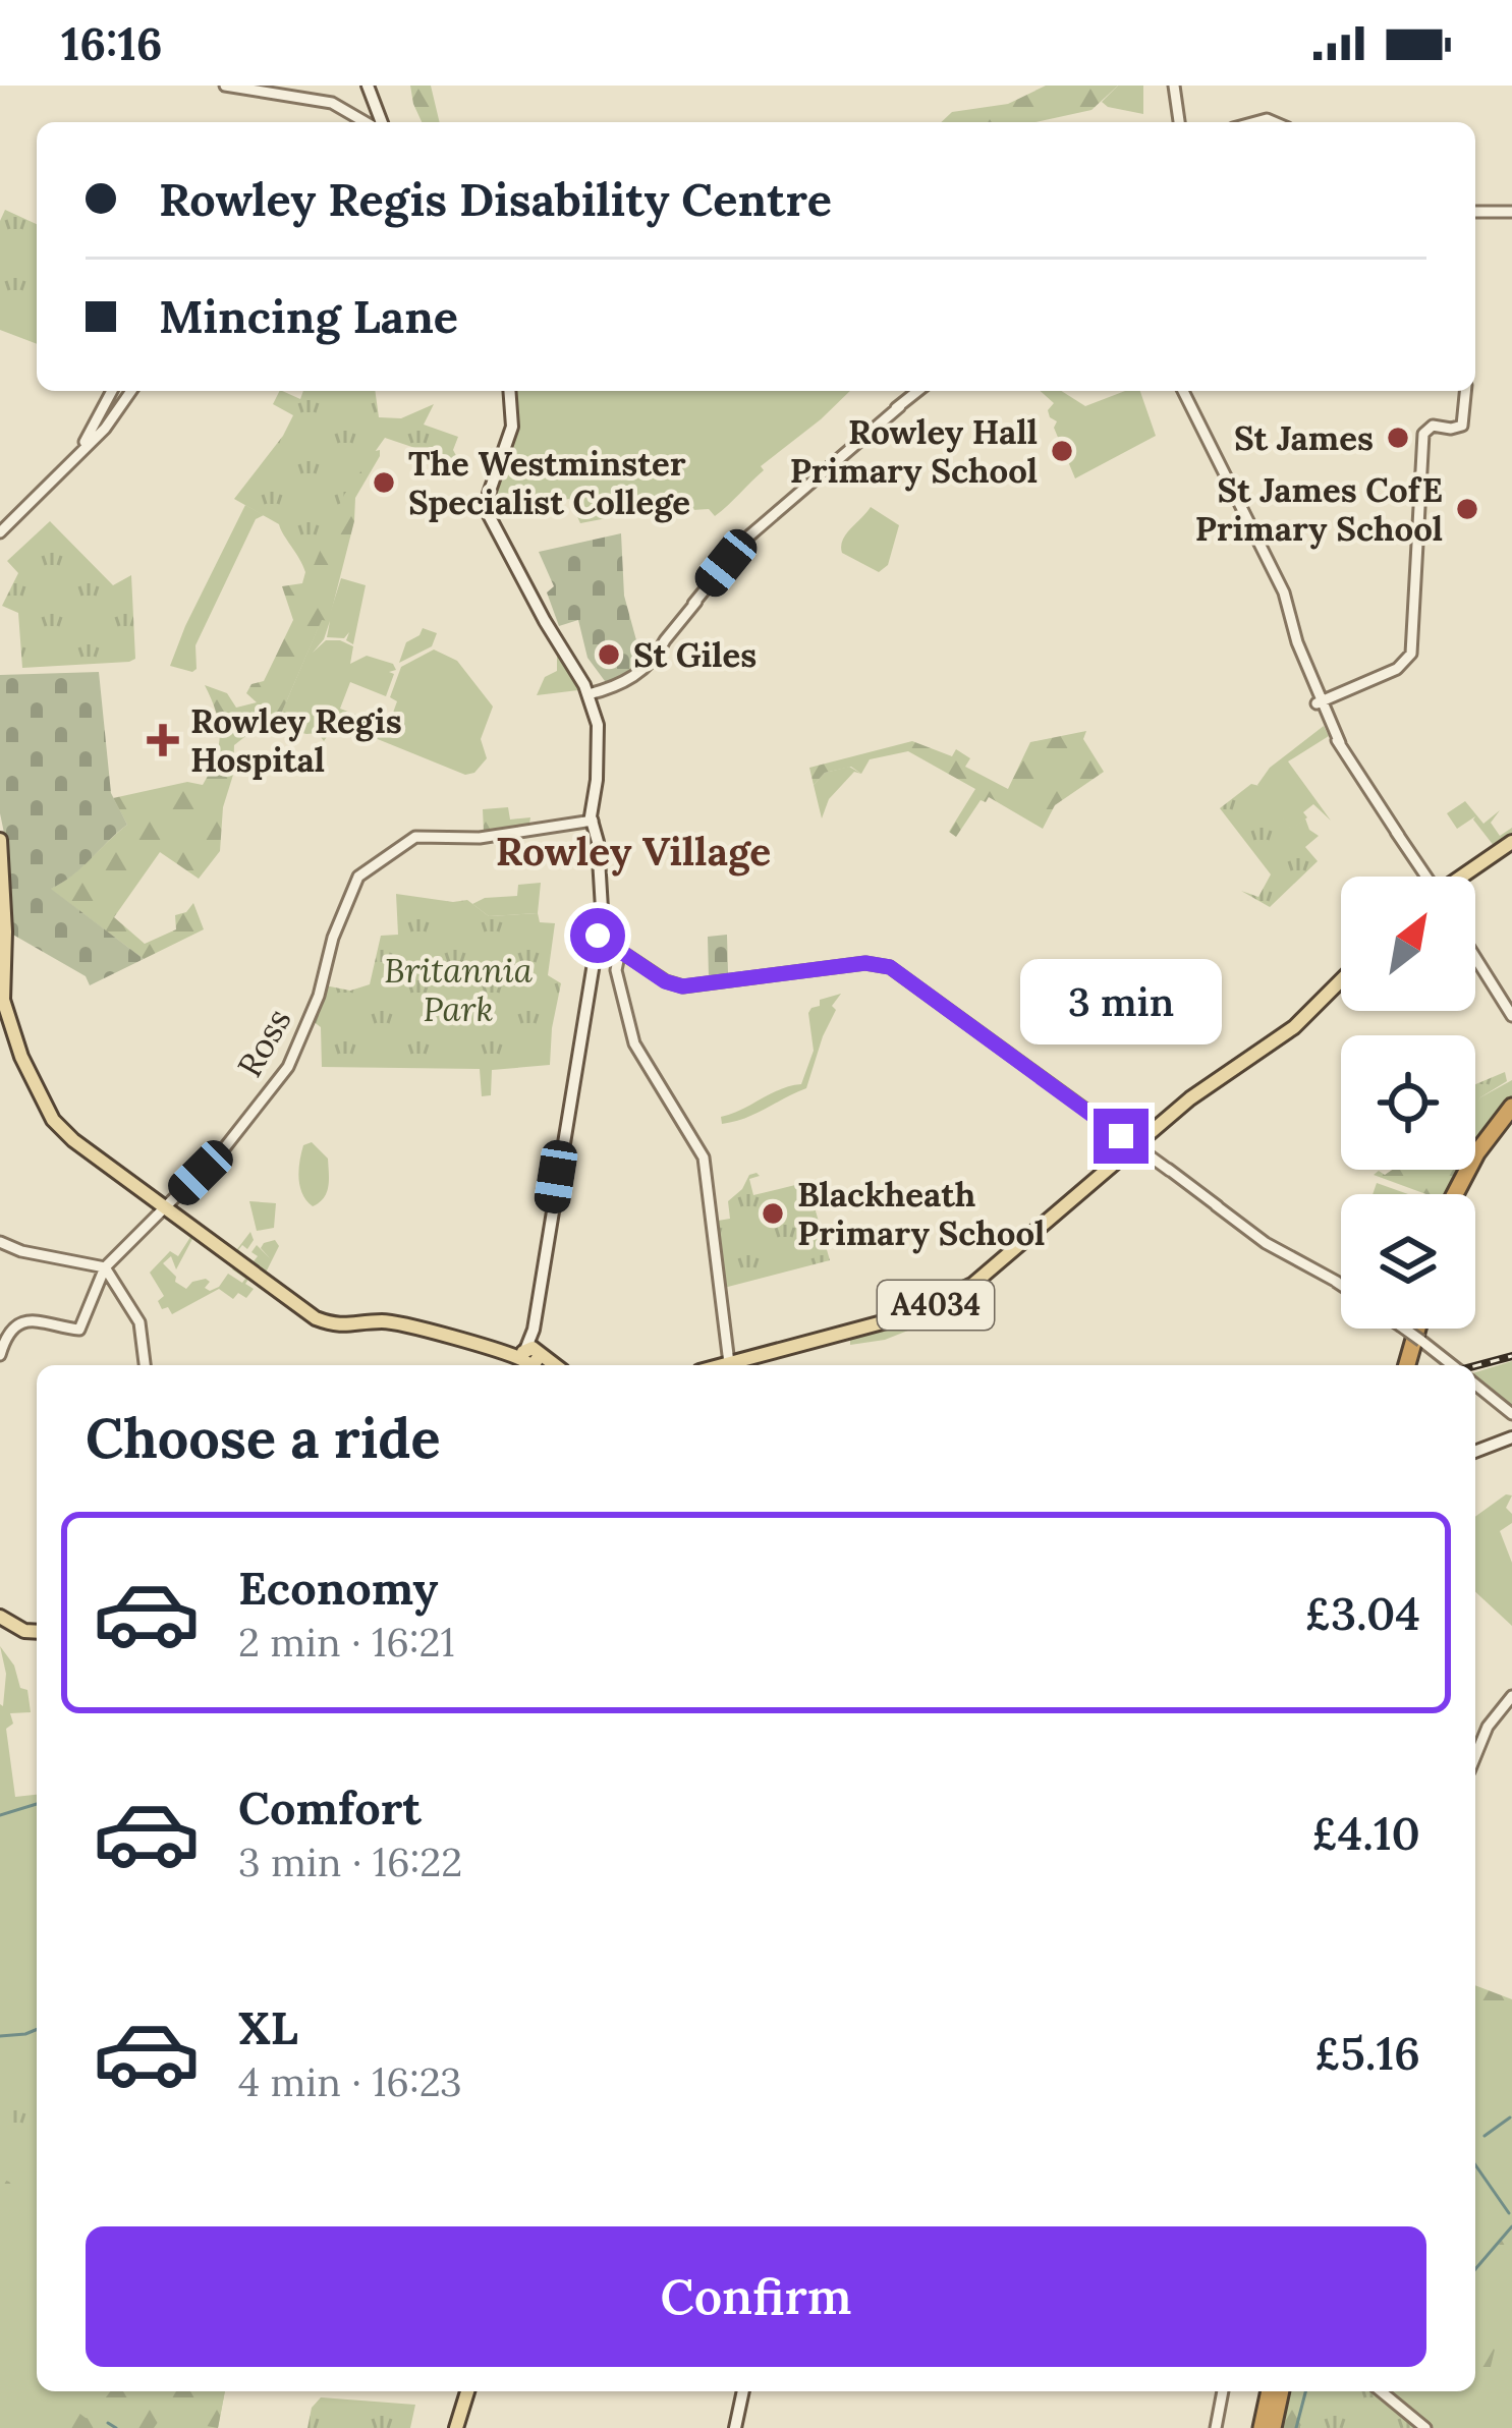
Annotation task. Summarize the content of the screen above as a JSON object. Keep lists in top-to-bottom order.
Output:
{
  "streets": {
    "main road": ["A4034"],
    "street": ["Ross"]
  },
  "districts": ["Rowley Village"],
  "parks": ["Britannia Park"],
  "places": {
    "other": [
      "St James",
      "Rowley Hall Primary School",
      "The Westminster Specialist College",
      "St James CofE Primary School",
      "St Giles",
      "Blackheath Primary School"
    ],
    "health": ["Rowley Regis Hospital"]
  },
  "north": "top right",
  "page": {
    "status": "16:16",
    "banner": ["Rowley Regis Disability Centre", "Mincing Lane"],
    "bubble": "3 min",
    "heading": "Choose a ride",
    "list": [
      {
        "name": "Economy",
        "note": "2 min · 16:21",
        "value": "£3.04"
      },
      {
        "name": "Comfort",
        "note": "3 min · 16:22",
        "value": "£4.10"
      },
      {
        "name": "XL",
        "note": "4 min · 16:23",
        "value": "£5.16"
      }
    ],
    "buttons": "Confirm"
  }
}
